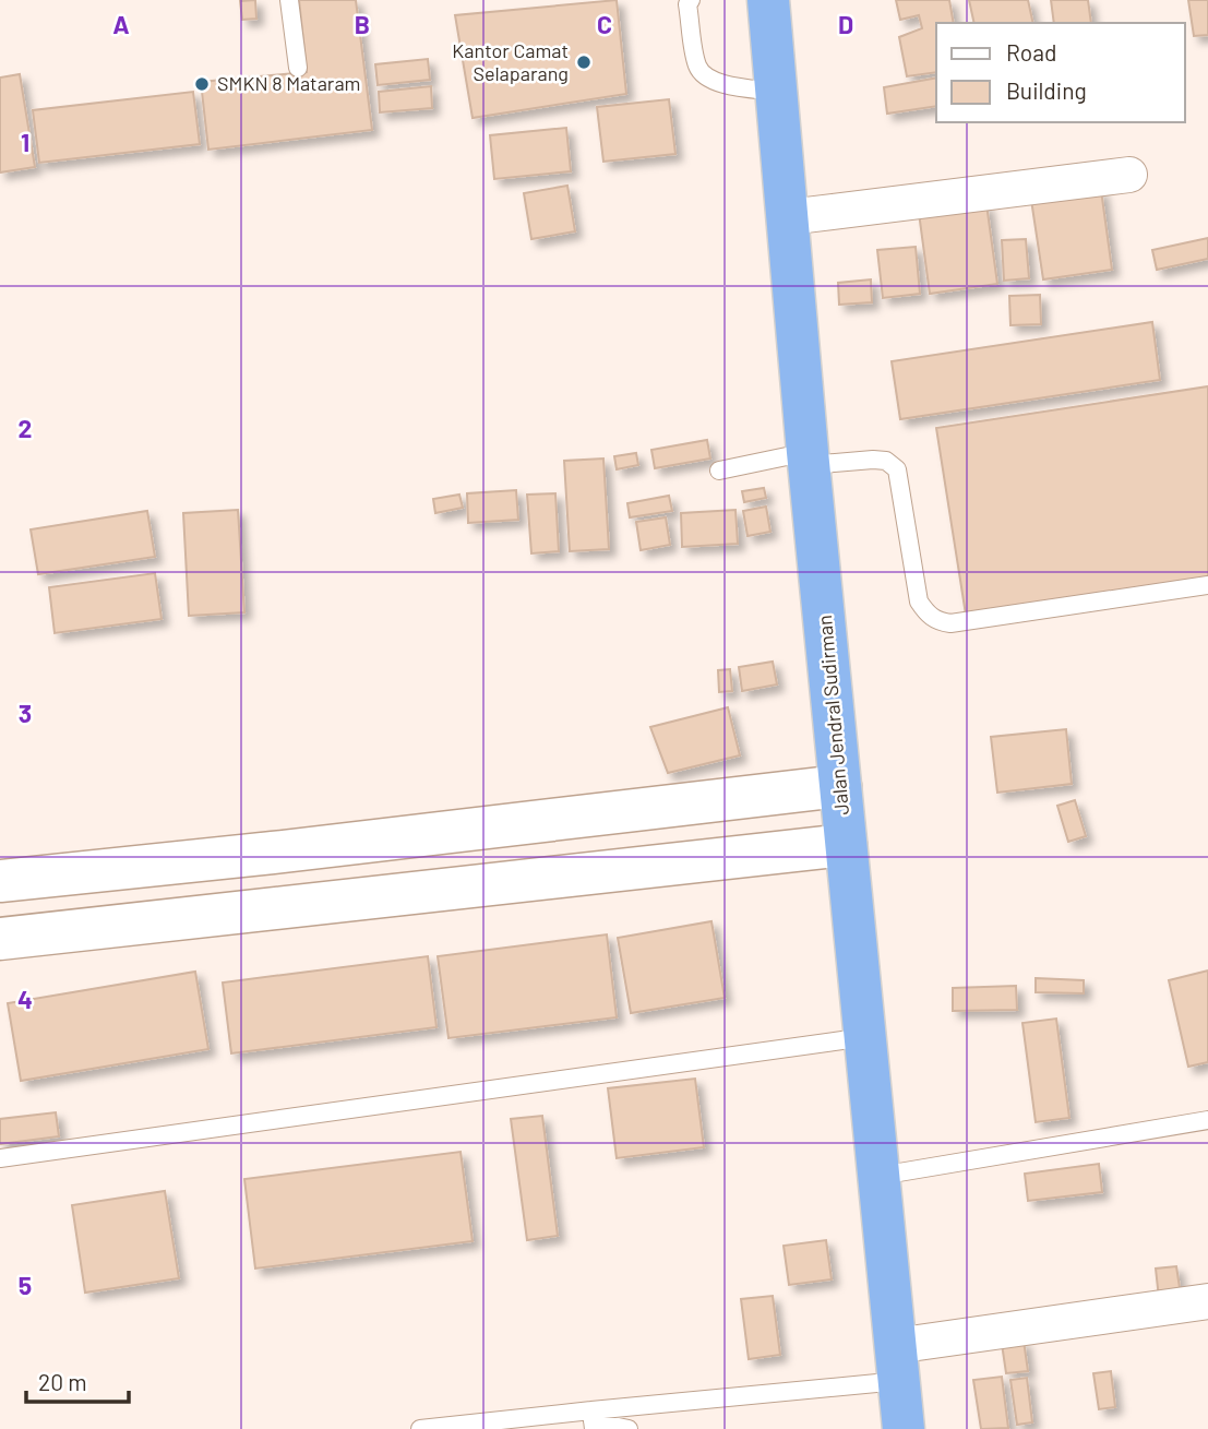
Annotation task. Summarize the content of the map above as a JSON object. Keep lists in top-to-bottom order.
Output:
{
  "streets": {
    "highway": ["Jalan Jendral Sudirman"]
  },
  "places": ["Kantor Camat Selaparang", "SMKN 8 Mataram"],
  "legend": ["Road", "Building"],
  "scale_bar": "20 m",
  "grid": {
    "columns": [
      "A",
      "B",
      "C",
      "D"
    ],
    "rows": [
      "1",
      "2",
      "3",
      "4",
      "5"
    ]
  }
}
